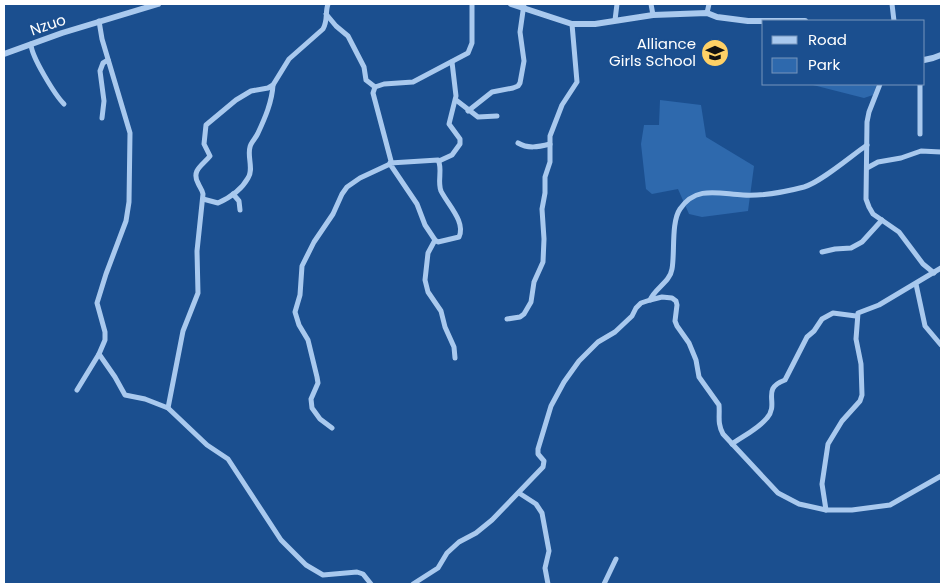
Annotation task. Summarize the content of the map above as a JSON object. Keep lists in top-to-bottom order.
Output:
{
  "streets": {
    "street": ["Nzuo"]
  },
  "places": {
    "school or university": ["Alliance Girls School"]
  },
  "legend": ["Road", "Park"]
}
